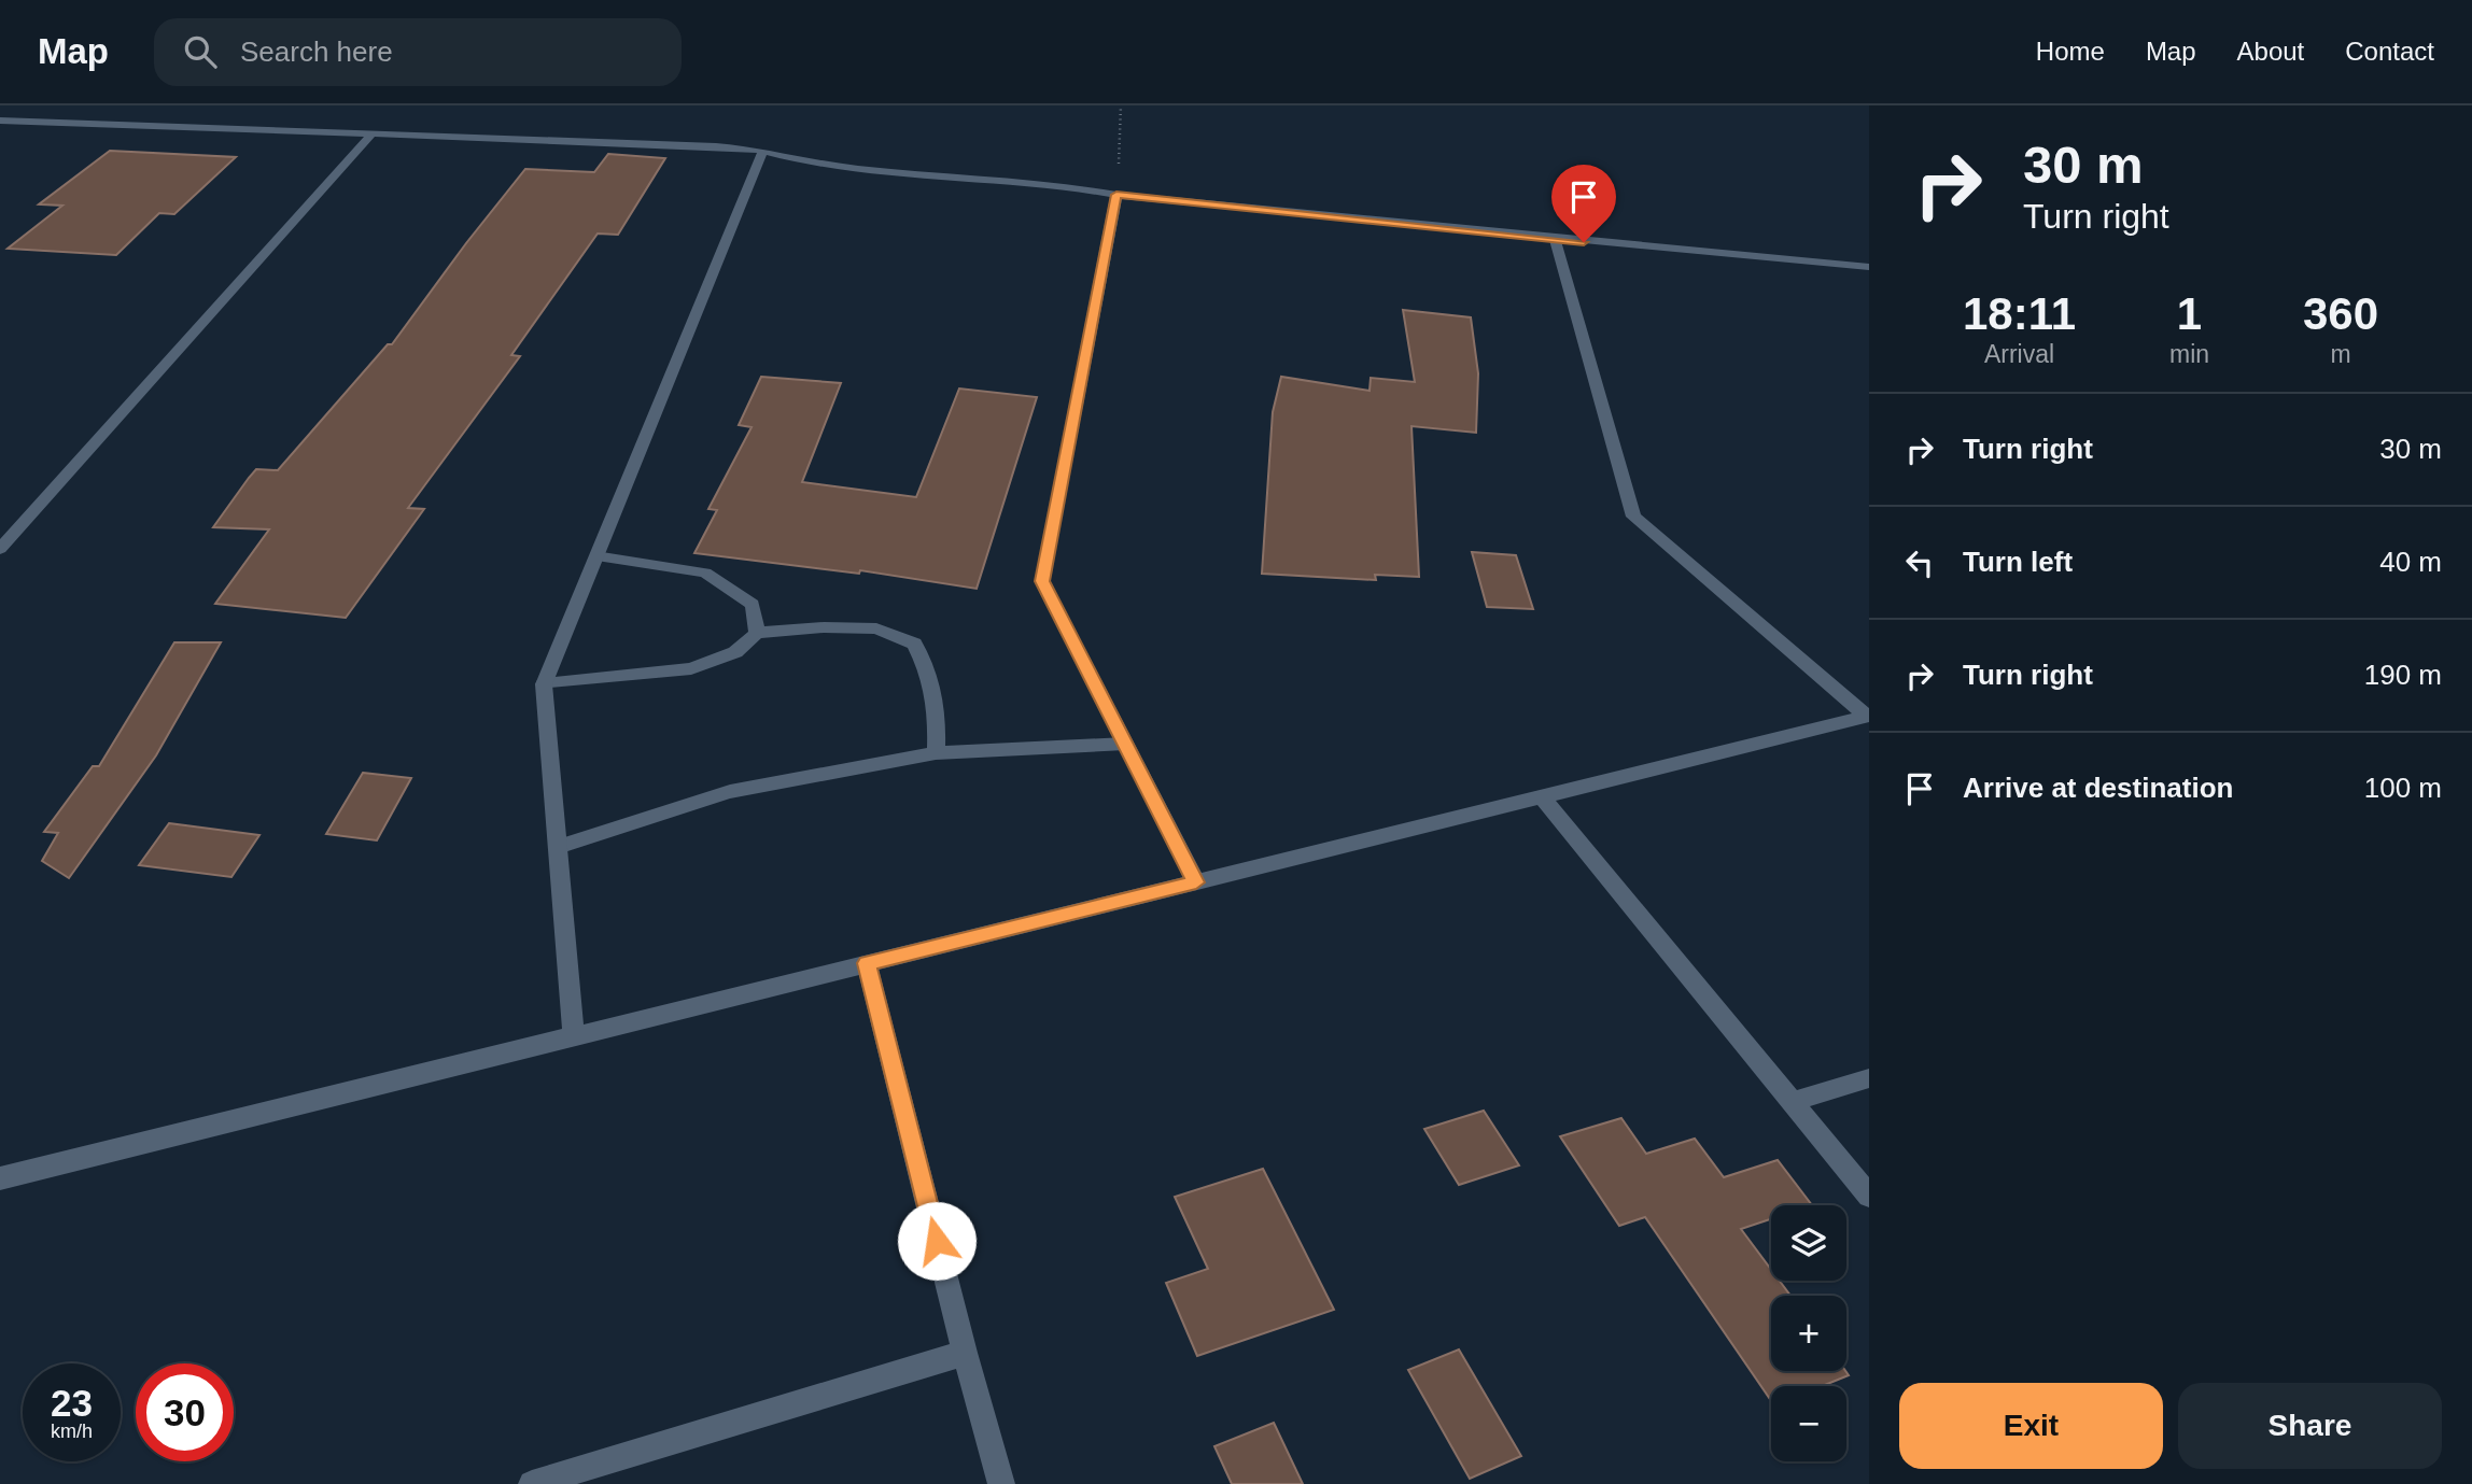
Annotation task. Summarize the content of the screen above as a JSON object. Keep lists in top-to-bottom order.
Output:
{
  "page": {
    "header": "Map",
    "search": "Search here",
    "nav": [
      "Home",
      "Map",
      "About",
      "Contact"
    ],
    "turn": ["30 m", "Turn right"],
    "eta": [
      "18:11",
      "Arrival",
      "1",
      "min",
      "360",
      "m"
    ],
    "list": [
      {
        "name": "Turn right",
        "value": "30 m"
      },
      {
        "name": "Turn left",
        "value": "40 m"
      },
      {
        "name": "Turn right",
        "value": "190 m"
      },
      {
        "name": "Arrive at destination",
        "value": "100 m"
      }
    ],
    "map_buttons": ["+", "−"],
    "speed": "23 km/h",
    "limit": "30",
    "buttons": ["Exit", "Share"]
  }
}
